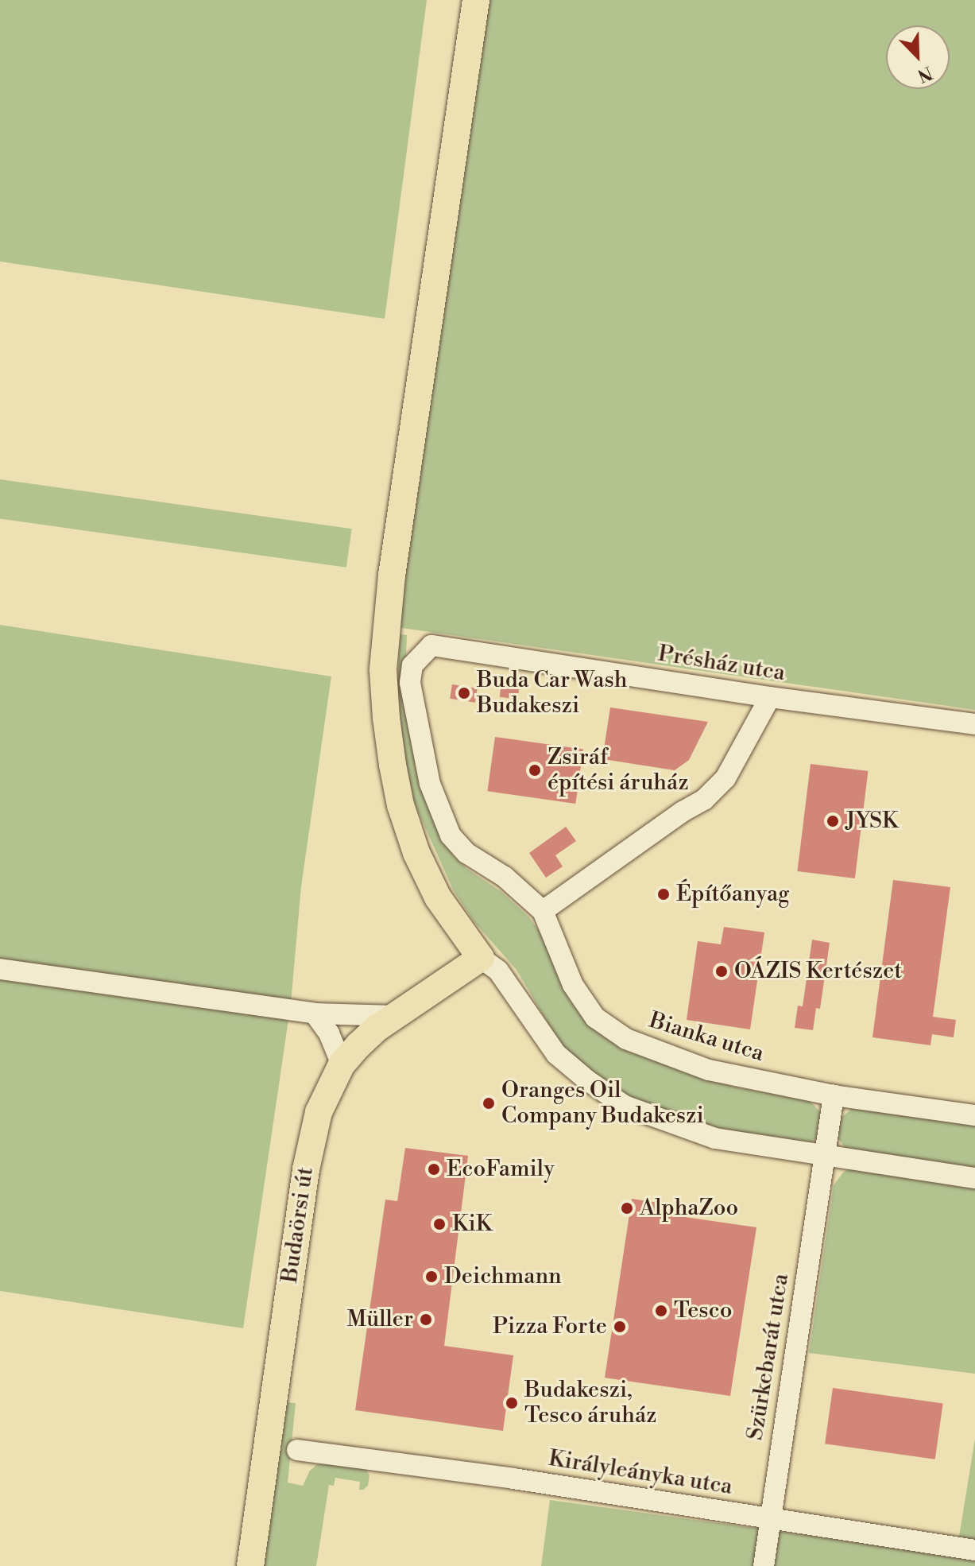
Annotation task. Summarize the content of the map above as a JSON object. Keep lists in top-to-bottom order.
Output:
{
  "streets": {
    "main road": ["Budaörsi út"],
    "street": [
      "Présház utca",
      "Bianka utca",
      "Szürkebarát utca",
      "Királyleányka utca"
    ]
  },
  "crossings": [
    ["Présház utca", "Bianka utca"],
    ["Bianka utca", "Szürkebarát utca"],
    ["Szürkebarát utca", "Királyleányka utca"]
  ],
  "places": [
    "Buda Car Wash Budakeszi",
    "Zsiráf építési áruház",
    "JYSK",
    "Építőanyag",
    "OÁZIS Kertészet",
    "Oranges Oil Company Budakeszi",
    "EcoFamily",
    "AlphaZoo",
    "KiK",
    "Deichmann",
    "Tesco",
    "Müller",
    "Pizza Forte",
    "Budakeszi, Tesco áruház"
  ],
  "north": "bottom right"
}
